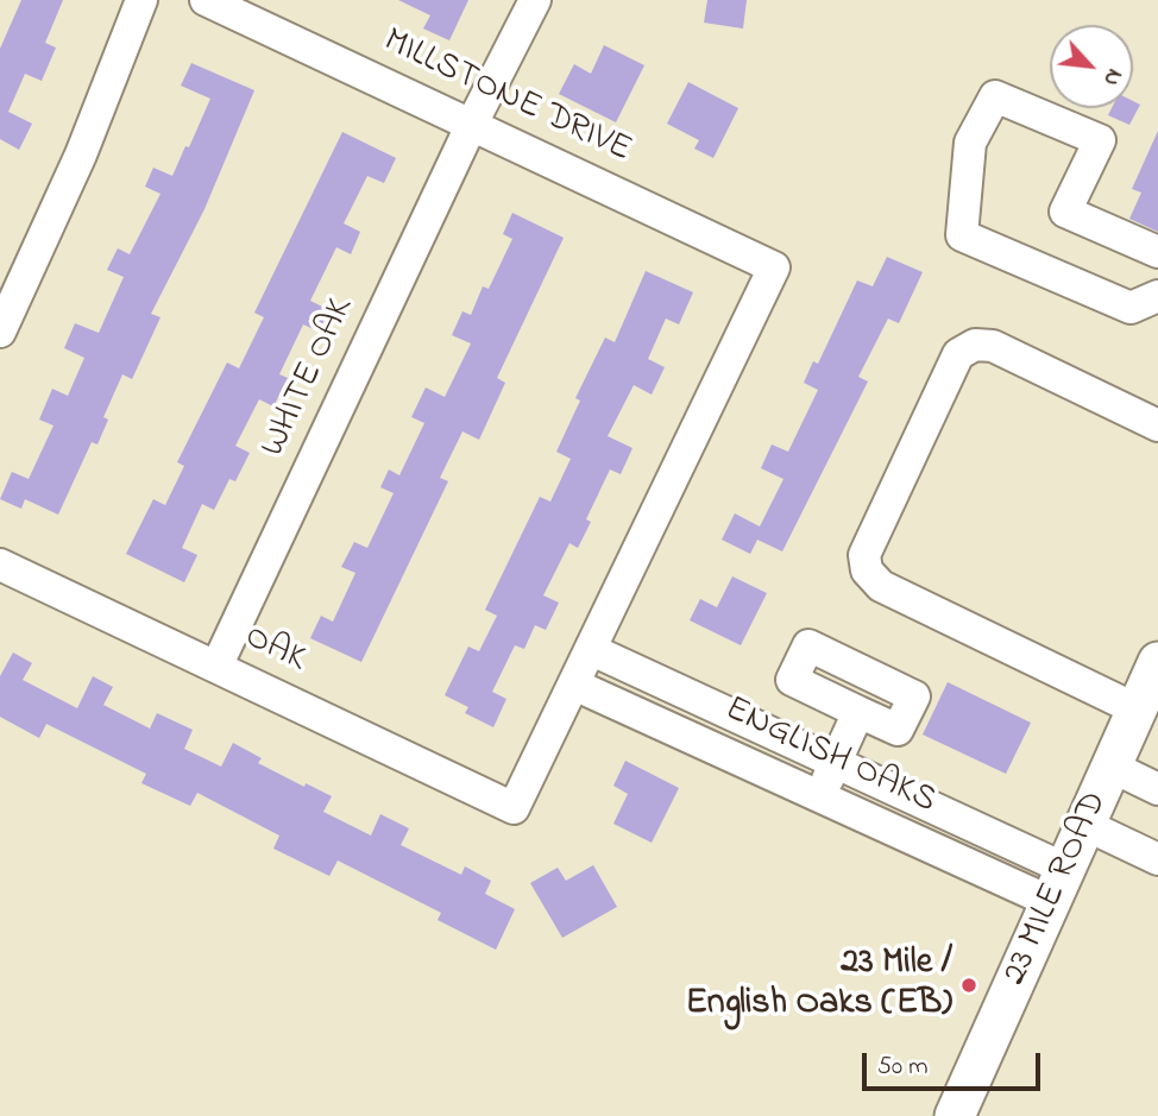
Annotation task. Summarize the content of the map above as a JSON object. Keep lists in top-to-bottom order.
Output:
{
  "streets": {
    "main road": ["23 MILE ROAD"],
    "street": [
      "MILLSTONE DRIVE",
      "WHITE OAK",
      "OAK",
      "ENGLISH OAKS"
    ]
  },
  "crossings": [
    ["MILLSTONE DRIVE", "WHITE OAK"],
    ["MILLSTONE DRIVE", "ENGLISH OAKS"],
    ["WHITE OAK", "OAK"],
    ["OAK", "ENGLISH OAKS"],
    ["ENGLISH OAKS", "23 MILE ROAD"]
  ],
  "places": ["23 Mile / English Oaks (EB)"],
  "scale_bar": "50 m",
  "north": "bottom right"
}
